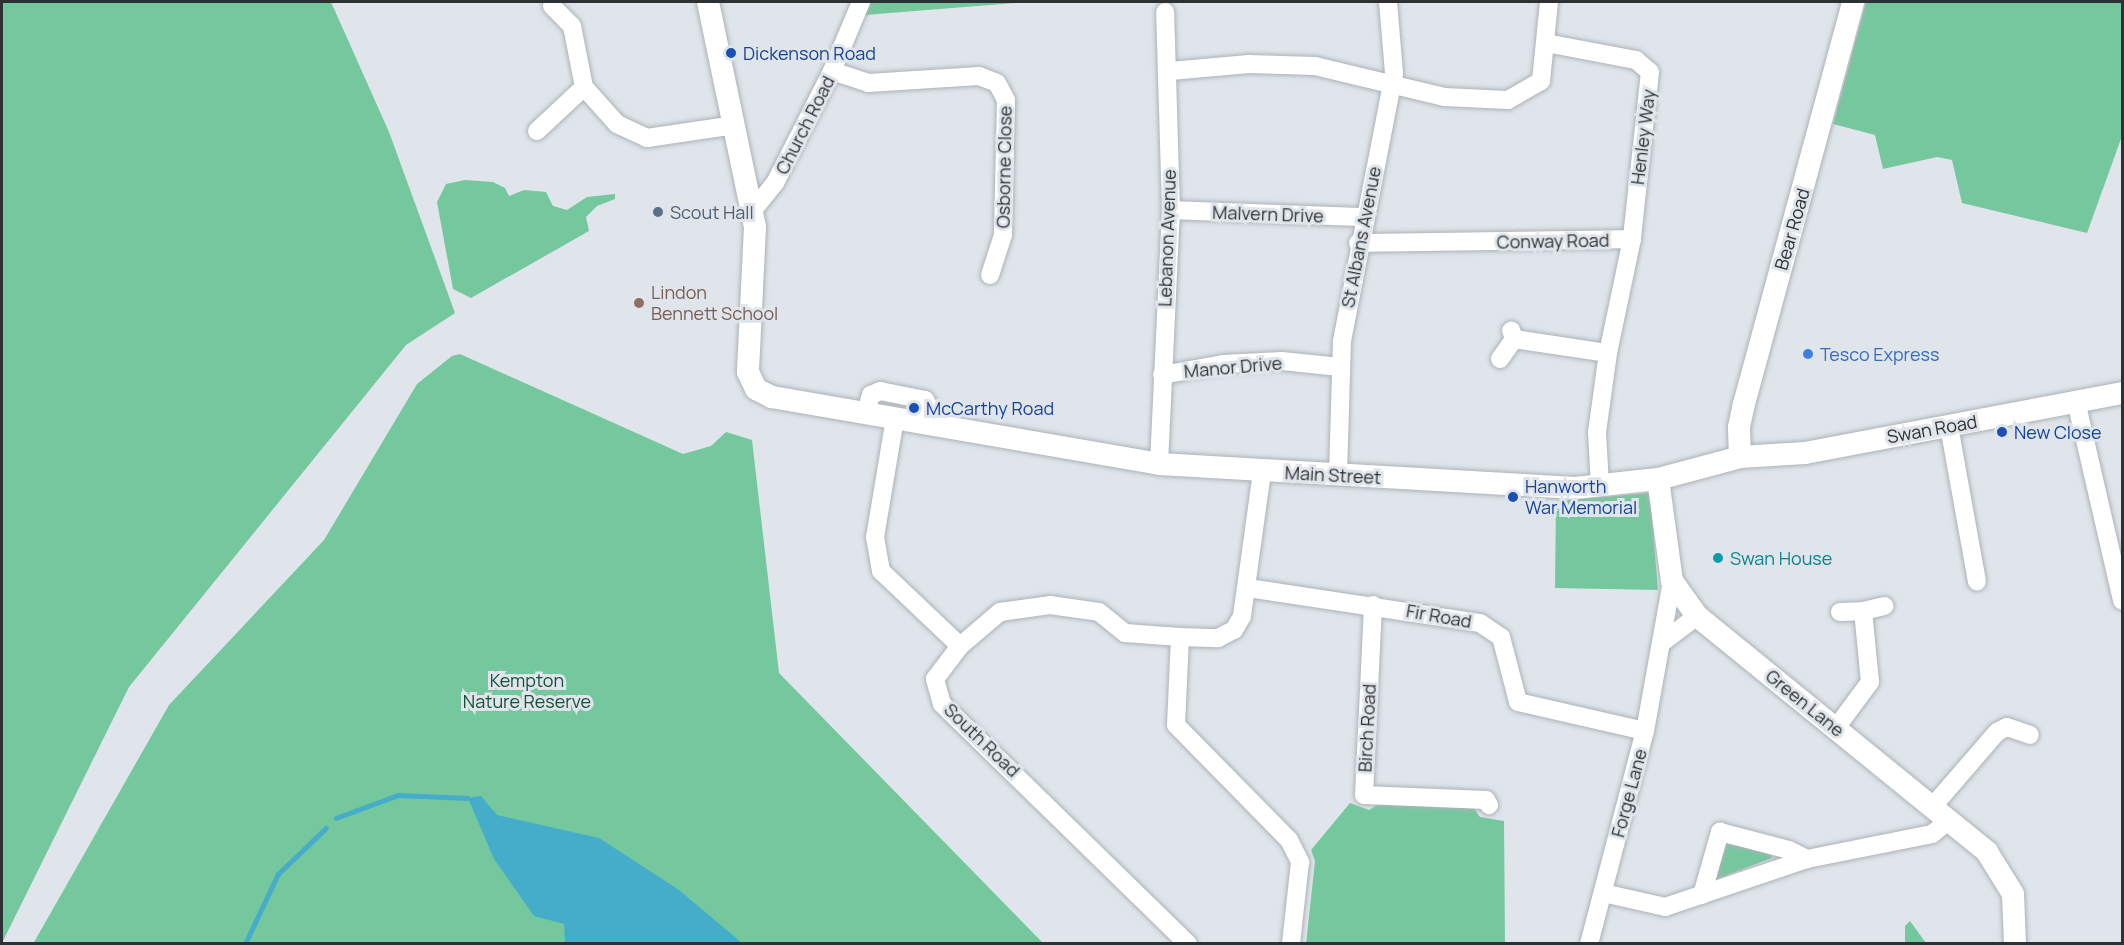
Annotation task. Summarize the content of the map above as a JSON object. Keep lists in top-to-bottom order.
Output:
{
  "streets": {
    "street": [
      "Church Road",
      "Henley Way",
      "Osborne Close",
      "Malvern Drive",
      "Bear Road",
      "St Albans Avenue",
      "Lebanon Avenue",
      "Conway Road",
      "Manor Drive",
      "Swan Road",
      "Main Street",
      "Fir Road",
      "Green Lane",
      "Birch Road",
      "South Road",
      "Forge Lane"
    ]
  },
  "crossings": [
    ["Church Road", "Osborne Close"],
    ["Church Road", "Main Street"],
    ["Henley Way", "Conway Road"],
    ["Malvern Drive", "St Albans Avenue"],
    ["Malvern Drive", "Lebanon Avenue"],
    ["Bear Road", "Swan Road"],
    ["Bear Road", "Main Street"],
    ["St Albans Avenue", "Conway Road"],
    ["St Albans Avenue", "Manor Drive"],
    ["St Albans Avenue", "Main Street"],
    ["Lebanon Avenue", "Manor Drive"],
    ["Lebanon Avenue", "Main Street"],
    ["Conway Road", "Main Street"],
    ["Swan Road", "Main Street"],
    ["Main Street", "Green Lane"],
    ["Main Street", "South Road"],
    ["Fir Road", "Birch Road"],
    ["Fir Road", "South Road"],
    ["Fir Road", "Forge Lane"],
    ["Green Lane", "Forge Lane"]
  ],
  "parks": ["Kempton Nature Reserve"],
  "places": [
    "Dickenson Road",
    "Scout Hall",
    "Lindon Bennett School",
    "Tesco Express",
    "McCarthy Road",
    "New Close",
    "Hanworth War Memorial",
    "Swan House"
  ]
}
